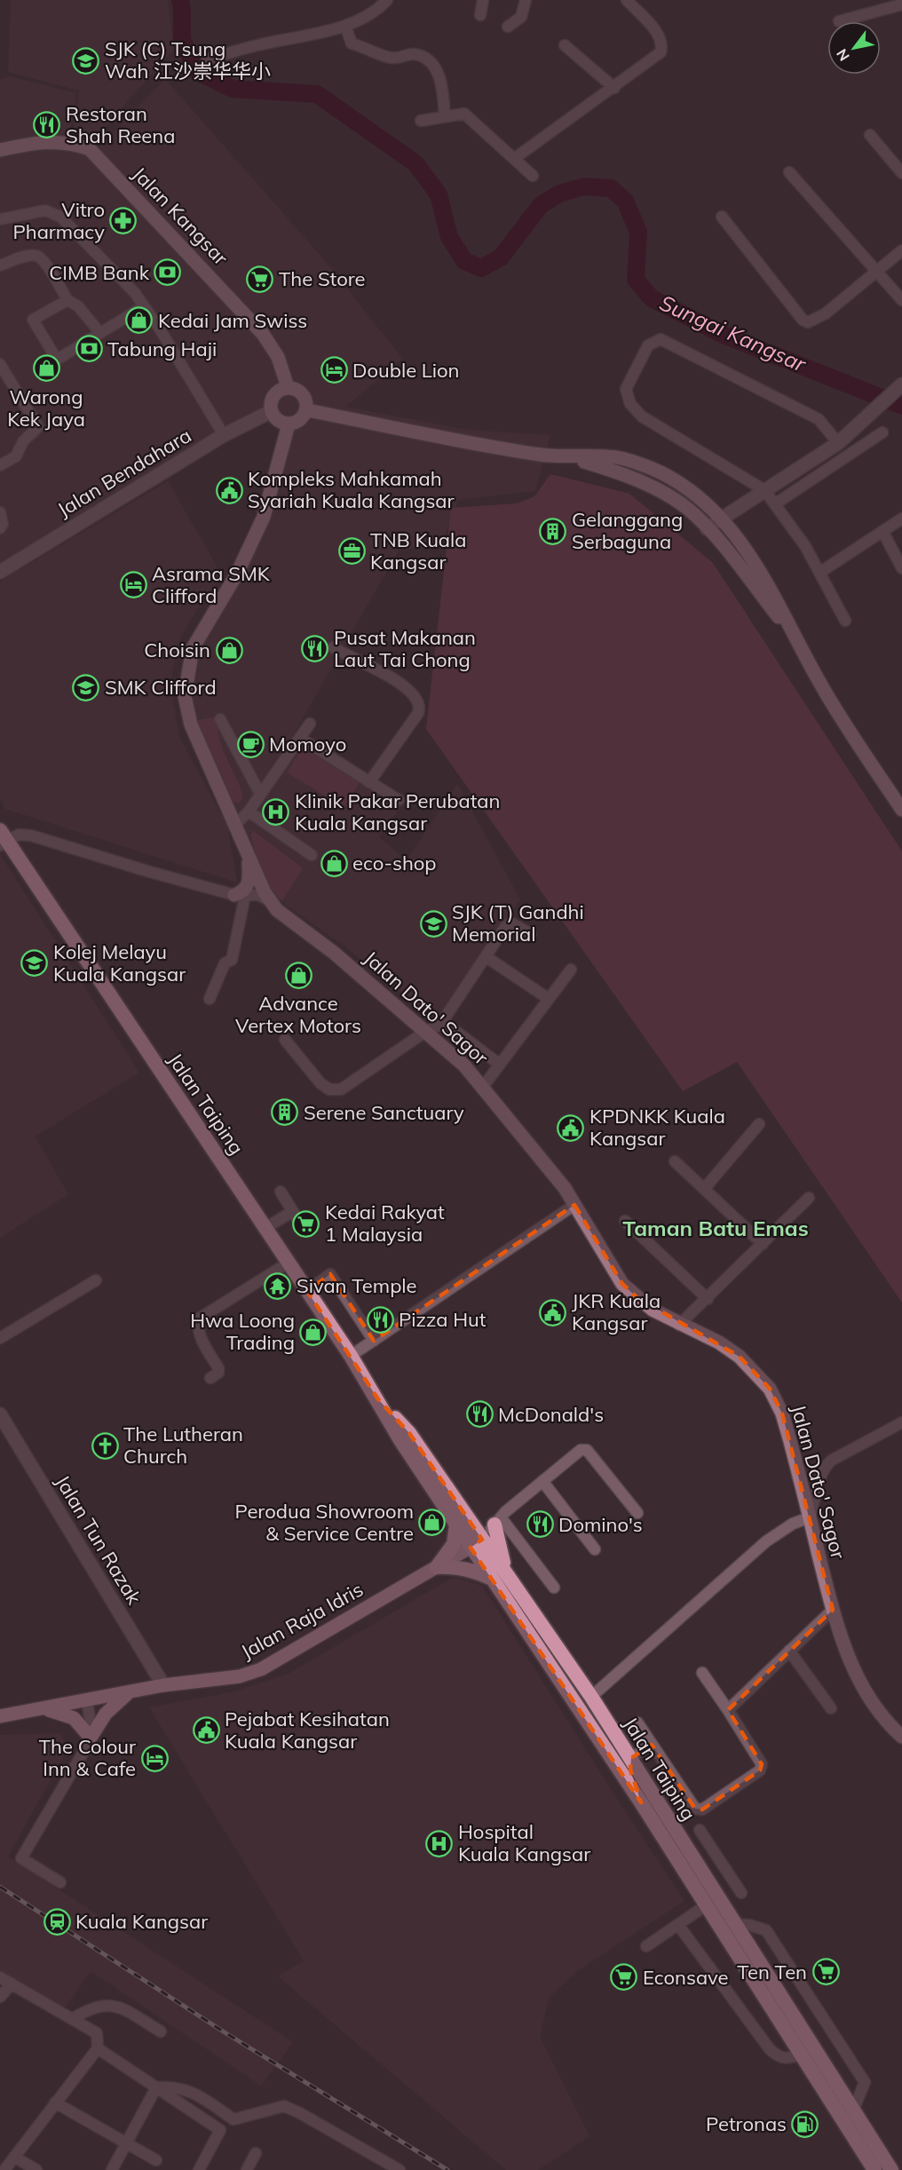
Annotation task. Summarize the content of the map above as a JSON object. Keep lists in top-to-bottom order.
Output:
{
  "streets": {
    "highway": ["Jalan Taiping"],
    "main road": ["Jalan Kangsar", "Jalan Dato' Sagor", "Jalan Raja Idris"],
    "street": ["Jalan Bendahara", "Jalan Tun Razak"]
  },
  "crossings": [
    ["Jalan Kangsar", "Jalan Bendahara"],
    ["Jalan Kangsar", "Jalan Dato' Sagor"],
    ["Jalan Bendahara", "Jalan Dato' Sagor"],
    ["Jalan Taiping", "Jalan Raja Idris"],
    ["Jalan Tun Razak", "Jalan Raja Idris"]
  ],
  "districts": ["Taman Batu Emas"],
  "water": ["Sungai Kangsar"],
  "places": {
    "school or university": [
      "SJK (C) Tsung Wah 江沙崇华华小",
      "SMK Clifford",
      "SJK (T) Gandhi Memorial",
      "Kolej Melayu Kuala Kangsar"
    ],
    "restaurant": [
      "Restoran Shah Reena",
      "Pusat Makanan Laut Tai Chong",
      "Pizza Hut",
      "McDonald's",
      "Domino's"
    ],
    "pharmacy": ["Vitro Pharmacy"],
    "bank": ["CIMB Bank", "Tabung Haji"],
    "supermarket": [
      "The Store",
      "Kedai Rakyat 1 Malaysia",
      "Ten Ten",
      "Econsave"
    ],
    "shop": [
      "Kedai Jam Swiss",
      "Warong Kek Jaya",
      "Choisin",
      "eco-shop",
      "Advance Vertex Motors",
      "Hwa Loong Trading",
      "Perodua Showroom & Service Centre"
    ],
    "hotel": ["Double Lion", "Asrama SMK Clifford", "The Colour Inn & Cafe"],
    "public building": [
      "Kompleks Mahkamah Syariah Kuala Kangsar",
      "KPDNKK Kuala Kangsar",
      "JKR Kuala Kangsar",
      "Pejabat Kesihatan Kuala Kangsar"
    ],
    "building": ["Gelanggang Serbaguna", "Serene Sanctuary"],
    "office": ["TNB Kuala Kangsar"],
    "cafe": ["Momoyo"],
    "hospital": ["Klinik Pakar Perubatan Kuala Kangsar", "Hospital Kuala Kangsar"],
    "temple": ["Sivan Temple"],
    "church": ["The Lutheran Church"],
    "station": ["Kuala Kangsar"],
    "fuel station": ["Petronas"]
  },
  "north": "bottom left"
}
